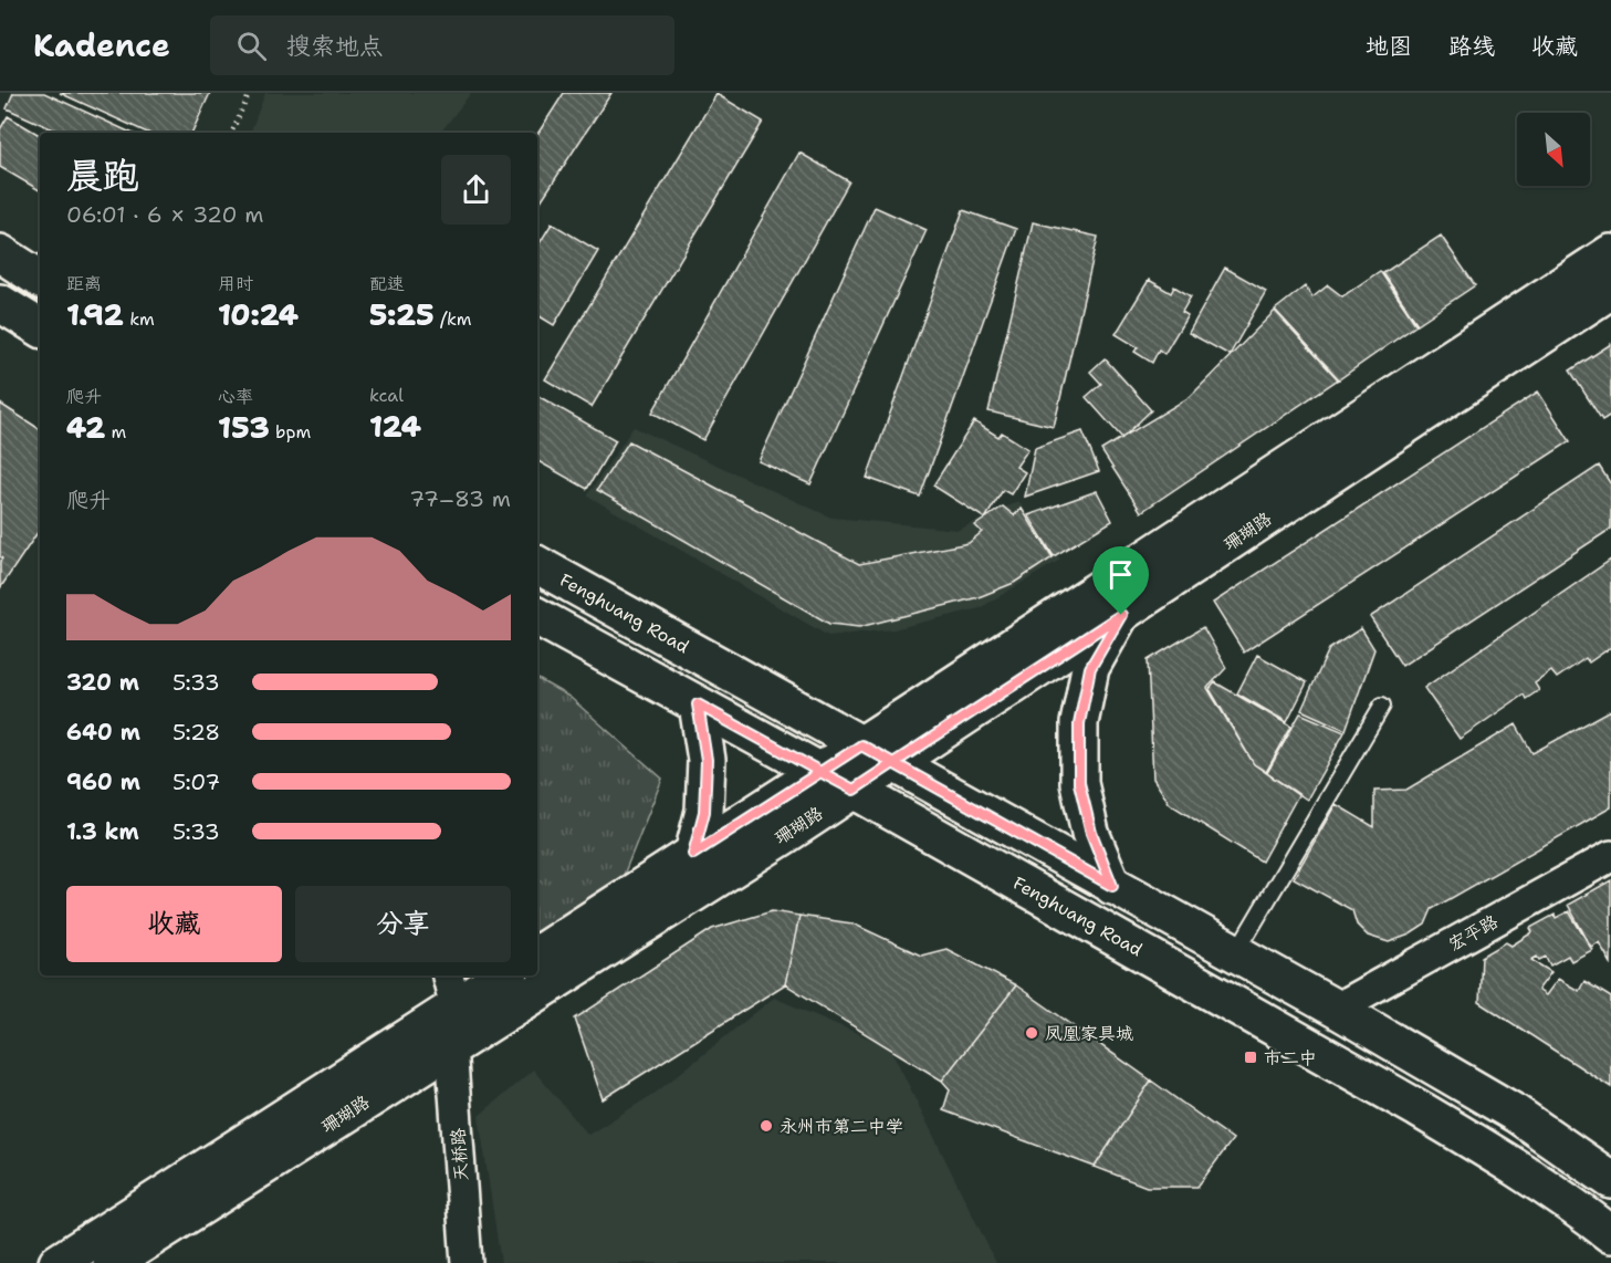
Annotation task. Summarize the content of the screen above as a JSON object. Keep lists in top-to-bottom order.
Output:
{
  "streets": {
    "main road": ["珊瑚路", "Fenghuang Road"],
    "street": ["宏平路", "天桥路"]
  },
  "crossings": [
    ["珊瑚路", "Fenghuang Road"],
    ["珊瑚路", "天桥路"],
    ["Fenghuang Road", "宏平路"]
  ],
  "places": {
    "other": ["凤凰家具城", "永州市第二中学"],
    "transit": ["市二中"]
  },
  "north": "bottom right",
  "page": {
    "header": "Kadence",
    "search": "搜索地点",
    "nav": ["地图", "路线", "收藏"],
    "heading": ["晨跑", "06:01 · 6 × 320 m"],
    "stats": [
      ["距离", "1.92 km"],
      ["用时", "10:24"],
      ["配速", "5:25 /km"],
      ["爬升", "42 m"],
      ["心率", "153 bpm"],
      ["kcal", "124"]
    ],
    "chart": ["爬升", "77–83 m"],
    "list": [
      {
        "name": "320 m",
        "note": "5:33"
      },
      {
        "name": "640 m",
        "note": "5:28"
      },
      {
        "name": "960 m",
        "note": "5:07"
      },
      {
        "name": "1.3 km",
        "note": "5:33"
      }
    ],
    "buttons": ["收藏", "分享"]
  }
}
